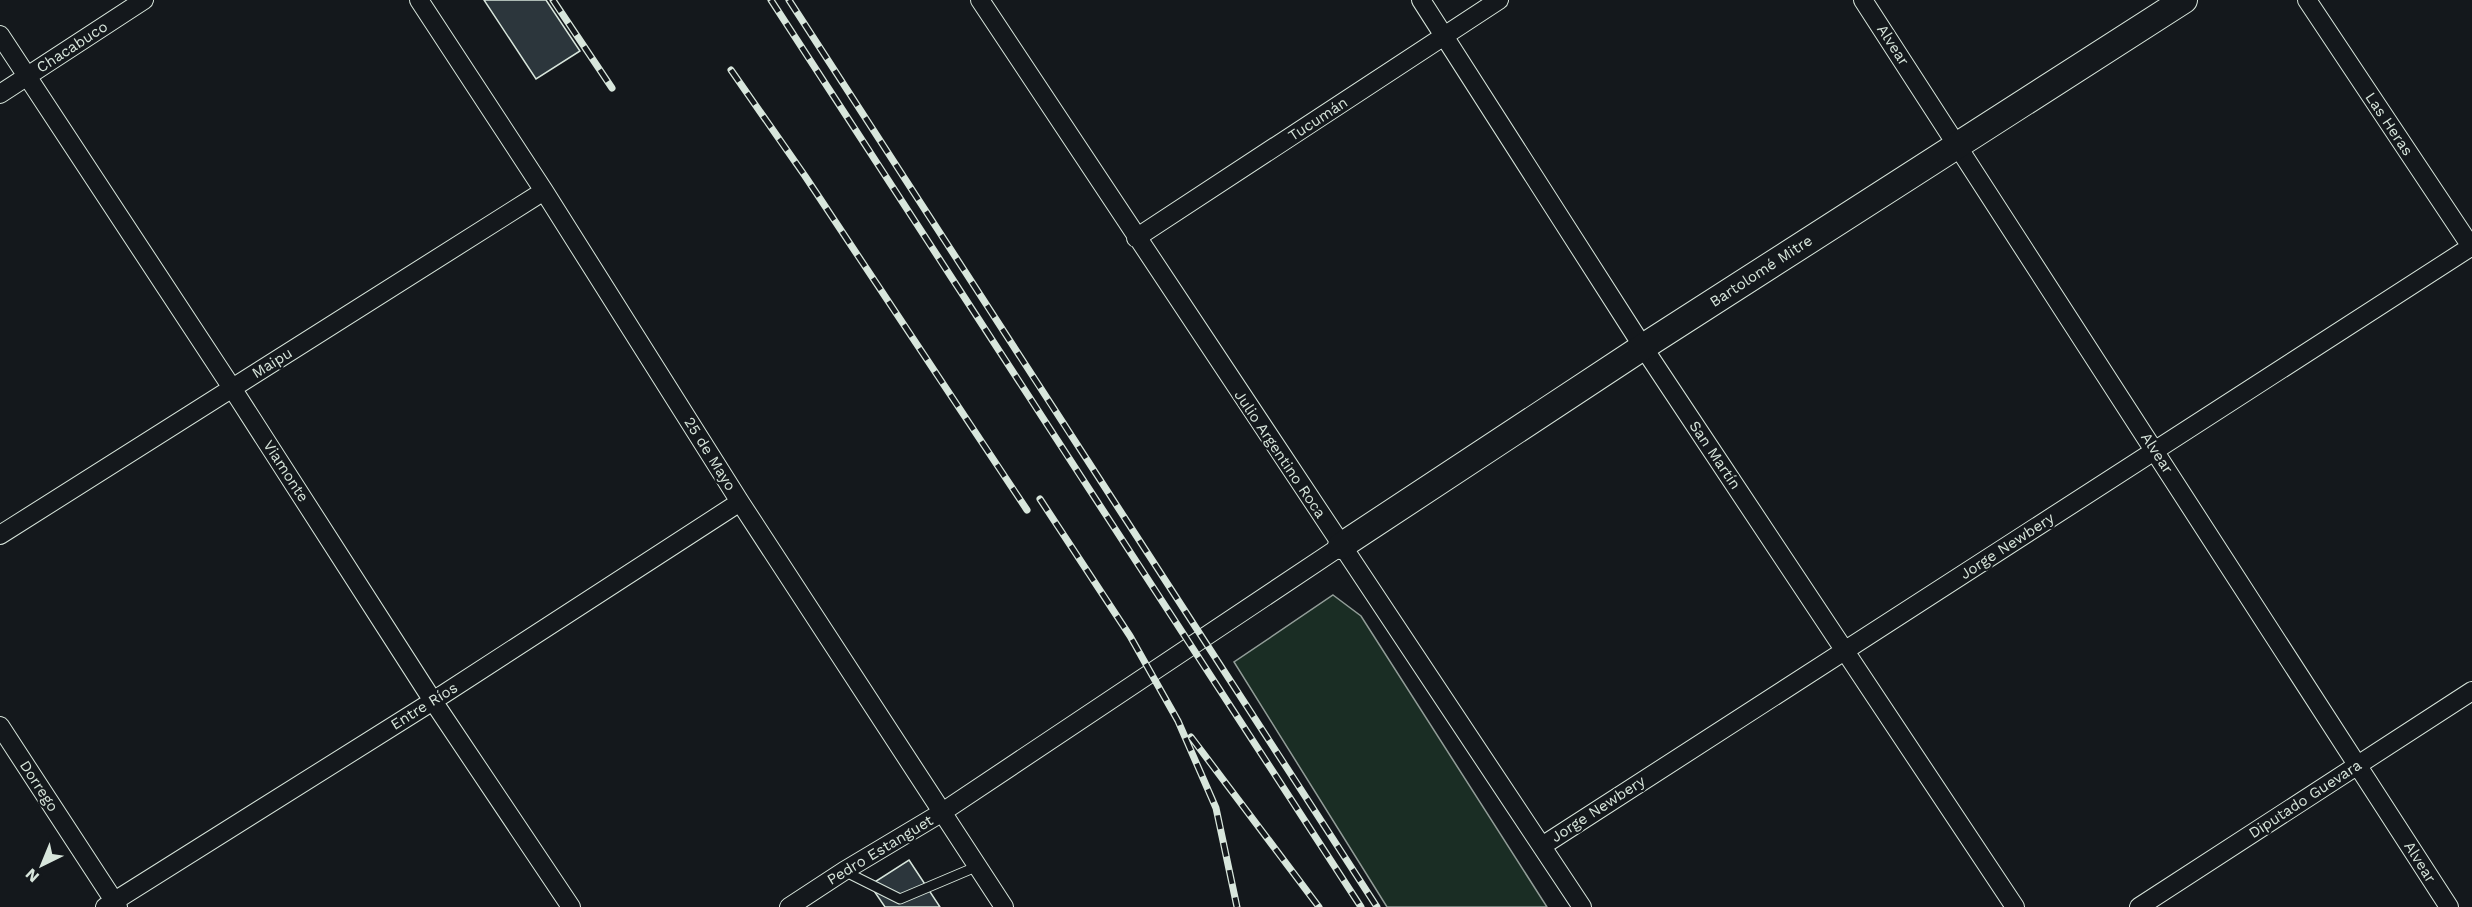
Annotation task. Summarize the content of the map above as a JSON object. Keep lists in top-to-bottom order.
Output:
{
  "streets": {
    "main road": ["Bartolomé Mitre"],
    "street": [
      "Alvear",
      "Chacabuco",
      "Tucumán",
      "Las Heras",
      "Maipu",
      "25 de Mayo",
      "Julio Argentino Roca",
      "San Martín",
      "Viamonte",
      "Jorge Newbery",
      "Entre Ríos",
      "Dorrego",
      "Diputado Guevara",
      "Pedro Estanguet"
    ]
  },
  "crossings": [
    ["Alvear", "Bartolomé Mitre"],
    ["Alvear", "Jorge Newbery"],
    ["Alvear", "Diputado Guevara"],
    ["Chacabuco", "Viamonte"],
    ["Tucumán", "Julio Argentino Roca"],
    ["Tucumán", "San Martín"],
    ["Las Heras", "Jorge Newbery"],
    ["Bartolomé Mitre", "Julio Argentino Roca"],
    ["Bartolomé Mitre", "San Martín"],
    ["Bartolomé Mitre", "Pedro Estanguet"],
    ["Maipu", "25 de Mayo"],
    ["Maipu", "Viamonte"],
    ["25 de Mayo", "Entre Ríos"],
    ["25 de Mayo", "Pedro Estanguet"],
    ["Julio Argentino Roca", "Jorge Newbery"],
    ["Julio Argentino Roca", "Pedro Estanguet"],
    ["San Martín", "Jorge Newbery"],
    ["Viamonte", "Entre Ríos"],
    ["Entre Ríos", "Dorrego"]
  ],
  "north": "bottom left"
}
